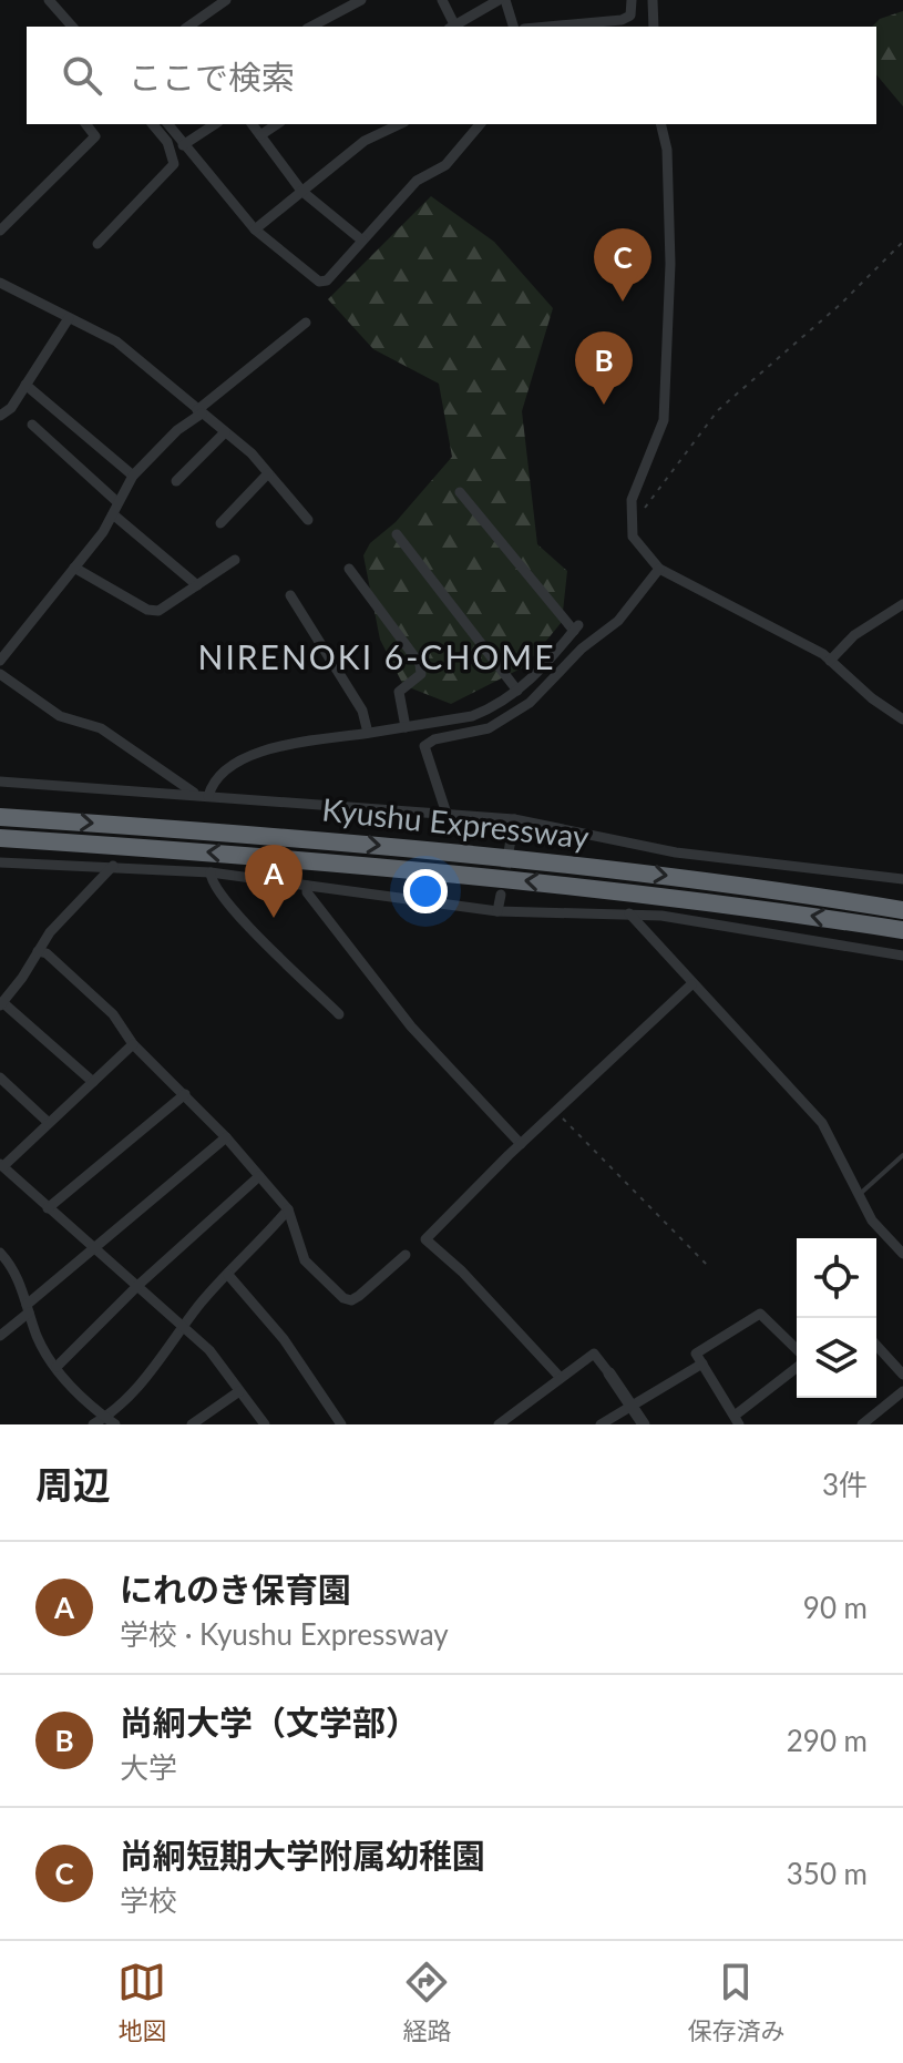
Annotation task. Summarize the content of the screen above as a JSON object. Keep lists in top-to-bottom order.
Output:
{
  "streets": {
    "highway": ["Kyushu Expressway"]
  },
  "districts": ["NIRENOKI 6-CHOME"],
  "page": {
    "search": "ここで検索",
    "pins": ["C", "B", "A"],
    "heading": ["周辺", "3件"],
    "list": [
      {
        "mark": "A",
        "name": "にれのき保育園",
        "note": "学校 · Kyushu Expressway",
        "value": "90 m"
      },
      {
        "mark": "B",
        "name": "尚絅大学（文学部）",
        "note": "大学",
        "value": "290 m"
      },
      {
        "mark": "C",
        "name": "尚絅短期大学附属幼稚園",
        "note": "学校",
        "value": "350 m"
      }
    ],
    "nav": ["地図", "経路", "保存済み"]
  }
}
